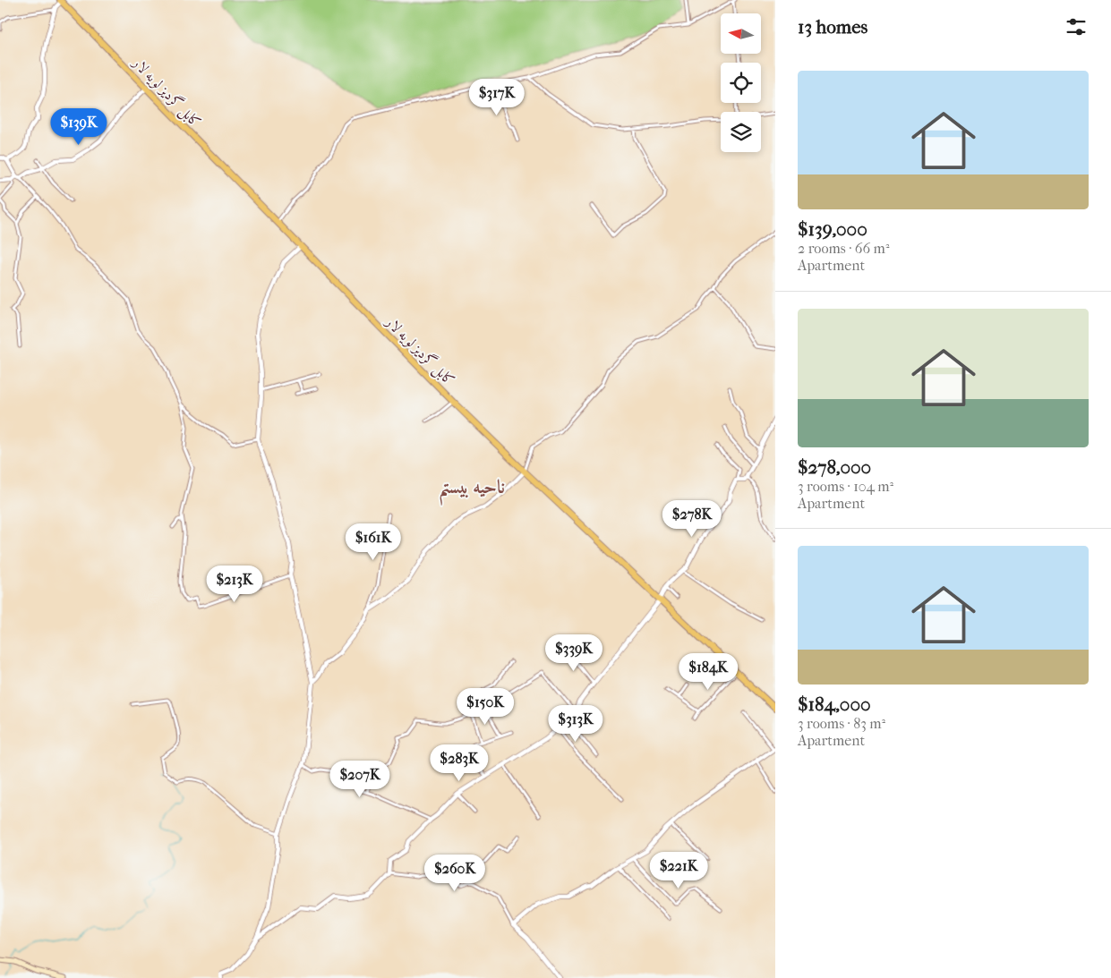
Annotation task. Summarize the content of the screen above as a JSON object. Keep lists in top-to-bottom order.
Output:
{
  "streets": {
    "highway": ["کابل گردیز لویه لار"]
  },
  "districts": ["ناحیه بیستم"],
  "north": "left",
  "page": {
    "heading": "13 homes",
    "list": [
      {
        "name": "$139,000",
        "note": "2 rooms · 66 m² · Apartment"
      },
      {
        "name": "$278,000",
        "note": "3 rooms · 104 m² · Apartment"
      },
      {
        "name": "$184,000",
        "note": "3 rooms · 83 m² · Apartment"
      }
    ],
    "price": [
      "$317K",
      "$139K",
      "$278K",
      "$161K",
      "$213K",
      "$339K",
      "$184K",
      "$150K",
      "$313K",
      "$283K",
      "$207K",
      "$221K",
      "$260K"
    ]
  }
}
